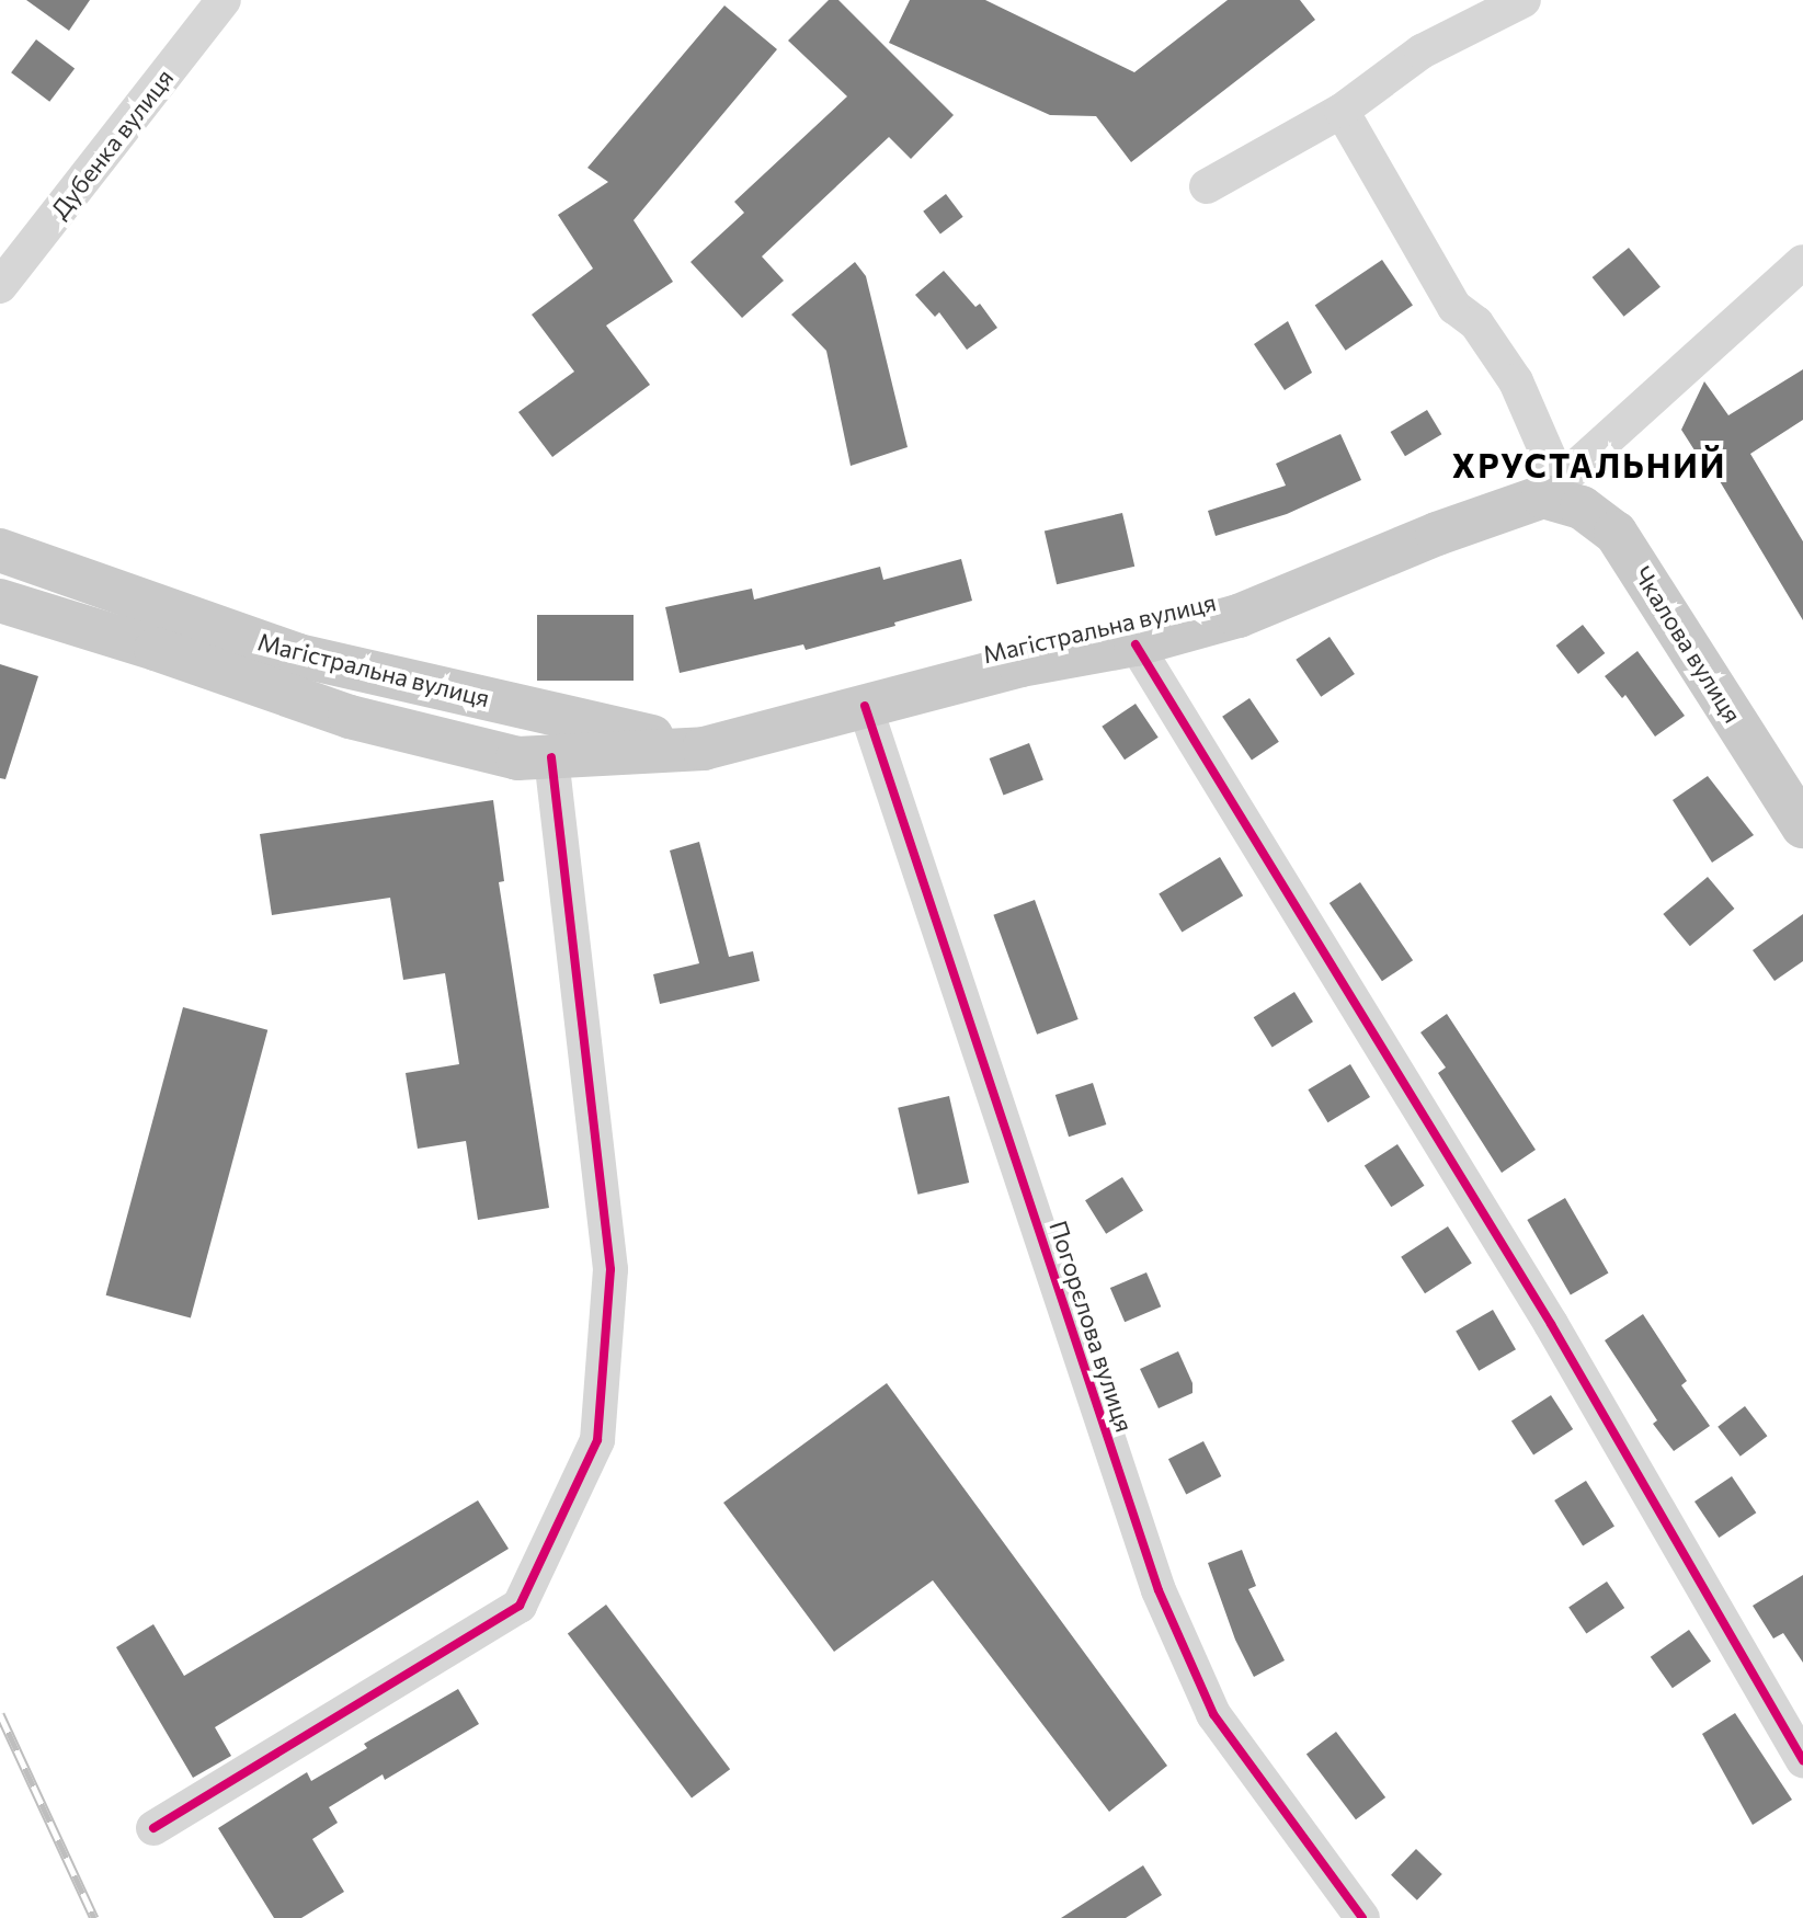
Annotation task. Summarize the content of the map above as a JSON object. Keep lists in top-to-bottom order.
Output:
{
  "streets": {
    "main road": ["Магістральна вулиця", "Чкалова вулиця"],
    "street": ["Дубенка вулиця", "Погорєлова вулиця"]
  },
  "crossings": [
    ["Магістральна вулиця", "Чкалова вулиця"],
    ["Магістральна вулиця", "Погорєлова вулиця"]
  ],
  "districts": ["ХРУСТАЛЬНИЙ"]
}
